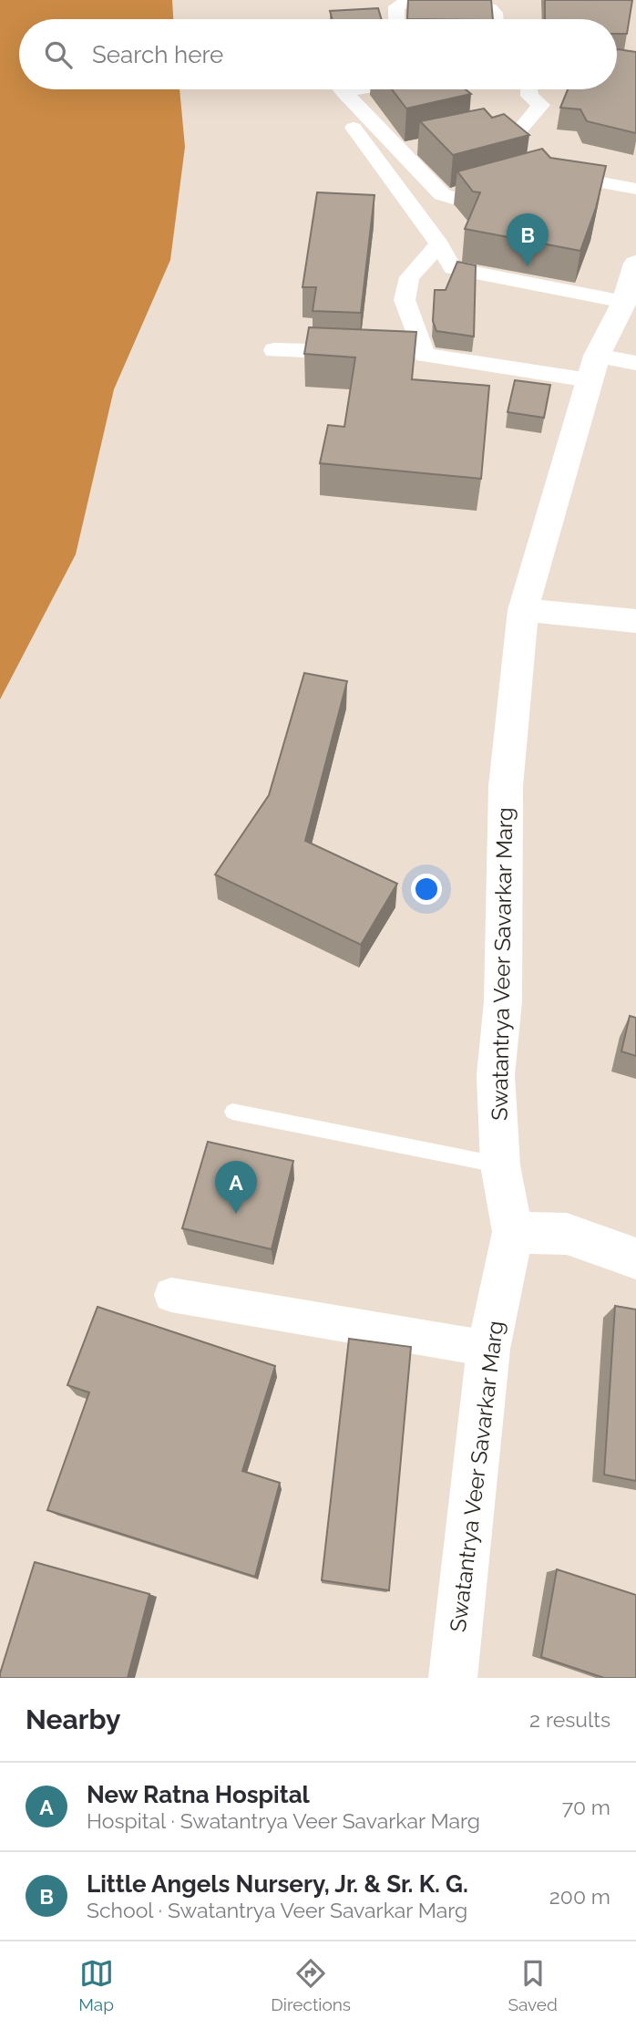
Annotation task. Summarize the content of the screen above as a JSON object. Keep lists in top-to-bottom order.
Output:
{
  "streets": {
    "street": ["Swatantrya Veer Savarkar Marg"]
  },
  "page": {
    "search": "Search here",
    "pins": ["B", "A"],
    "heading": ["Nearby", "2 results"],
    "list": [
      {
        "mark": "A",
        "name": "New Ratna Hospital",
        "note": "Hospital · Swatantrya Veer Savarkar Marg",
        "value": "70 m"
      },
      {
        "mark": "B",
        "name": "Little Angels Nursery, Jr. & Sr. K. G.",
        "note": "School · Swatantrya Veer Savarkar Marg",
        "value": "200 m"
      }
    ],
    "nav": ["Map", "Directions", "Saved"]
  }
}
